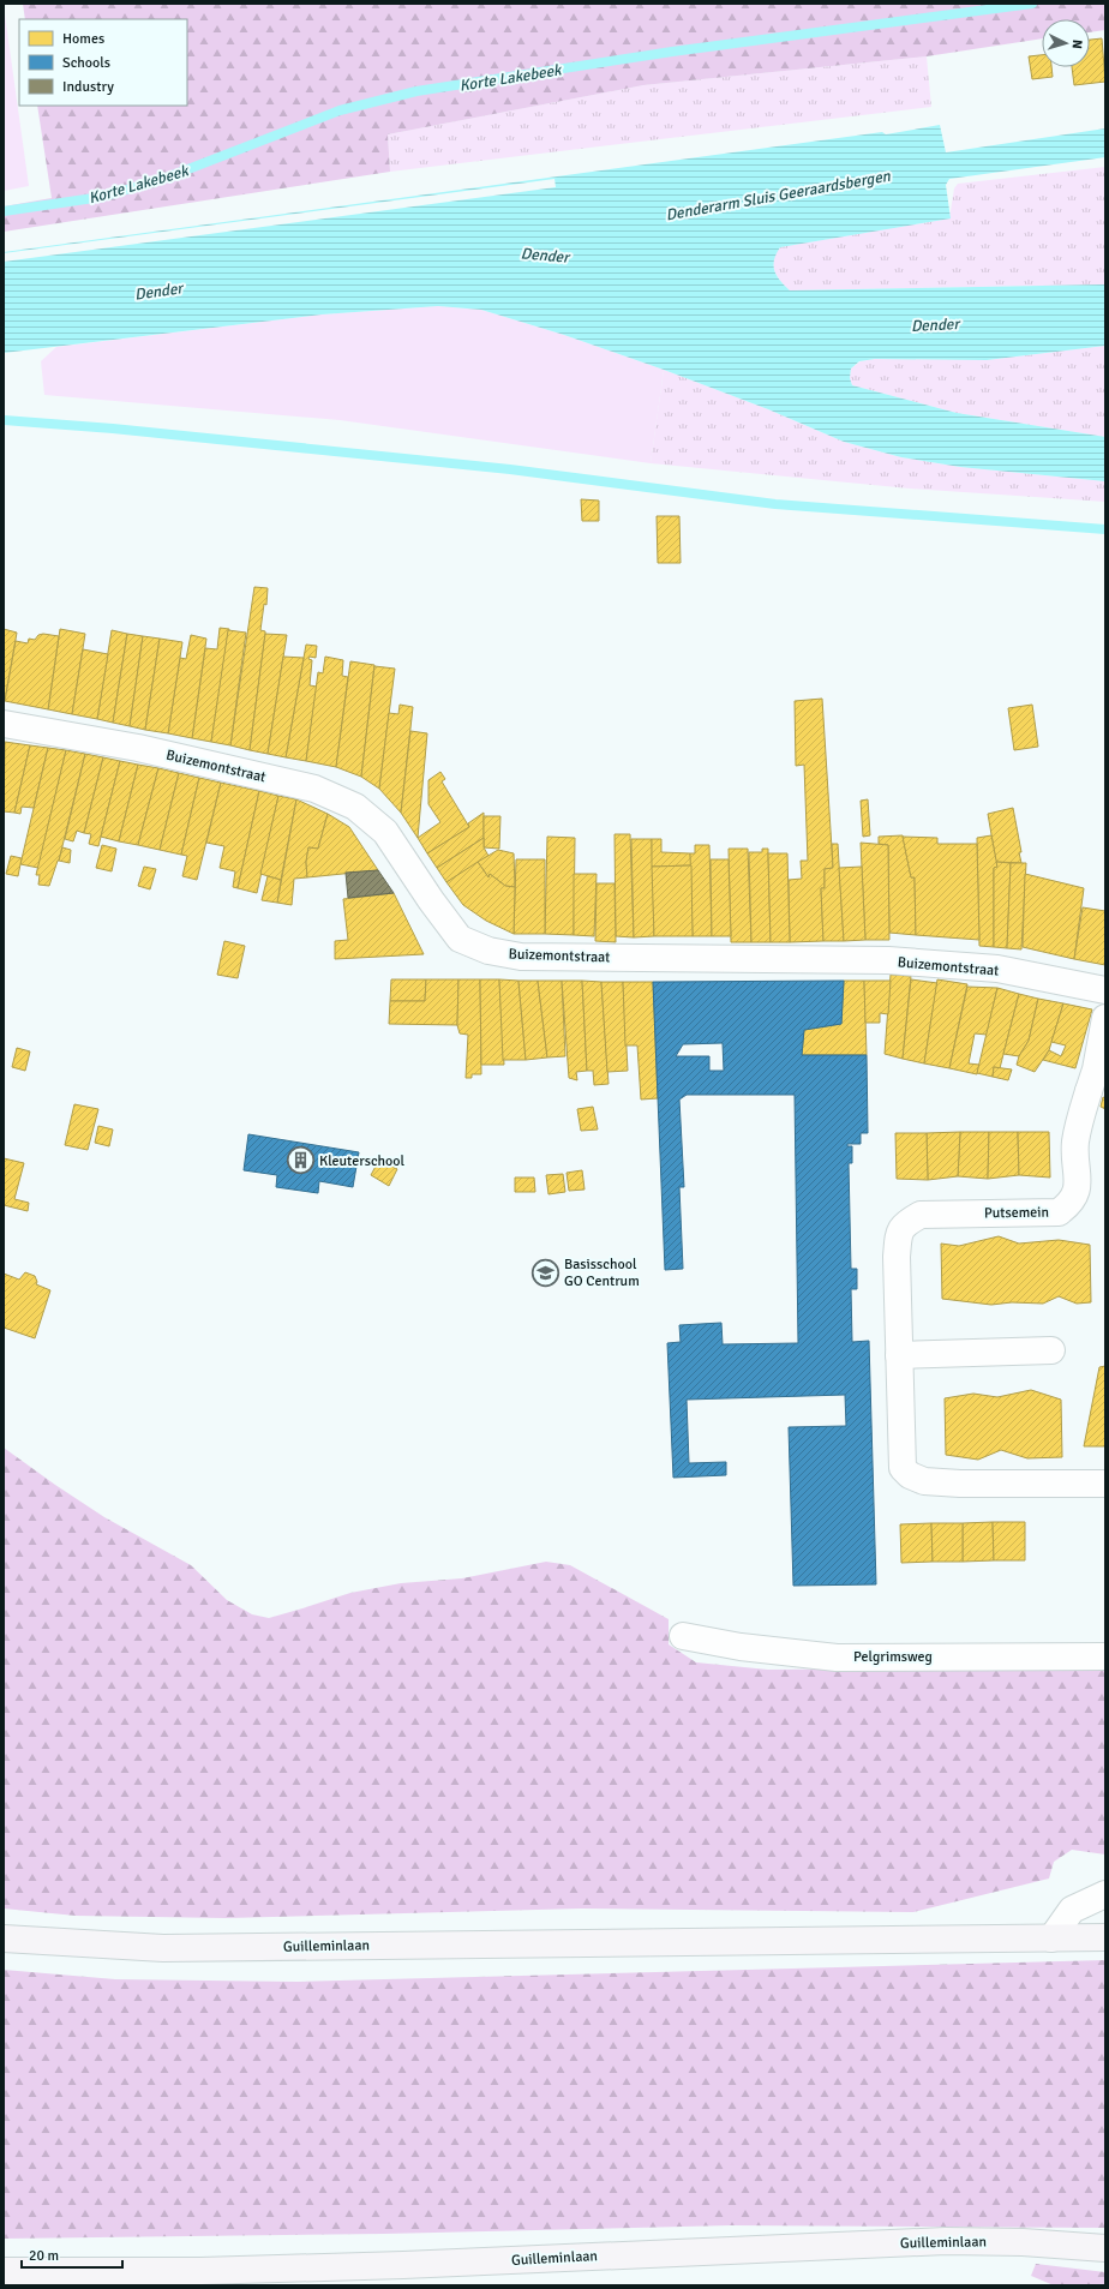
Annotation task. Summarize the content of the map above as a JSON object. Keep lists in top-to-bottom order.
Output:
{
  "streets": {
    "main road": ["Guilleminlaan"],
    "street": ["Buizemontstraat", "Putsemein", "Pelgrimsweg"]
  },
  "water": ["Korte Lakebeek", "Denderarm Sluis Geeraardsbergen", "Dender"],
  "places": {
    "building": ["Kleuterschool"],
    "school or university": ["Basisschool GO Centrum"]
  },
  "legend": ["Homes", "Schools", "Industry"],
  "scale_bar": "20 m",
  "north": "right"
}
